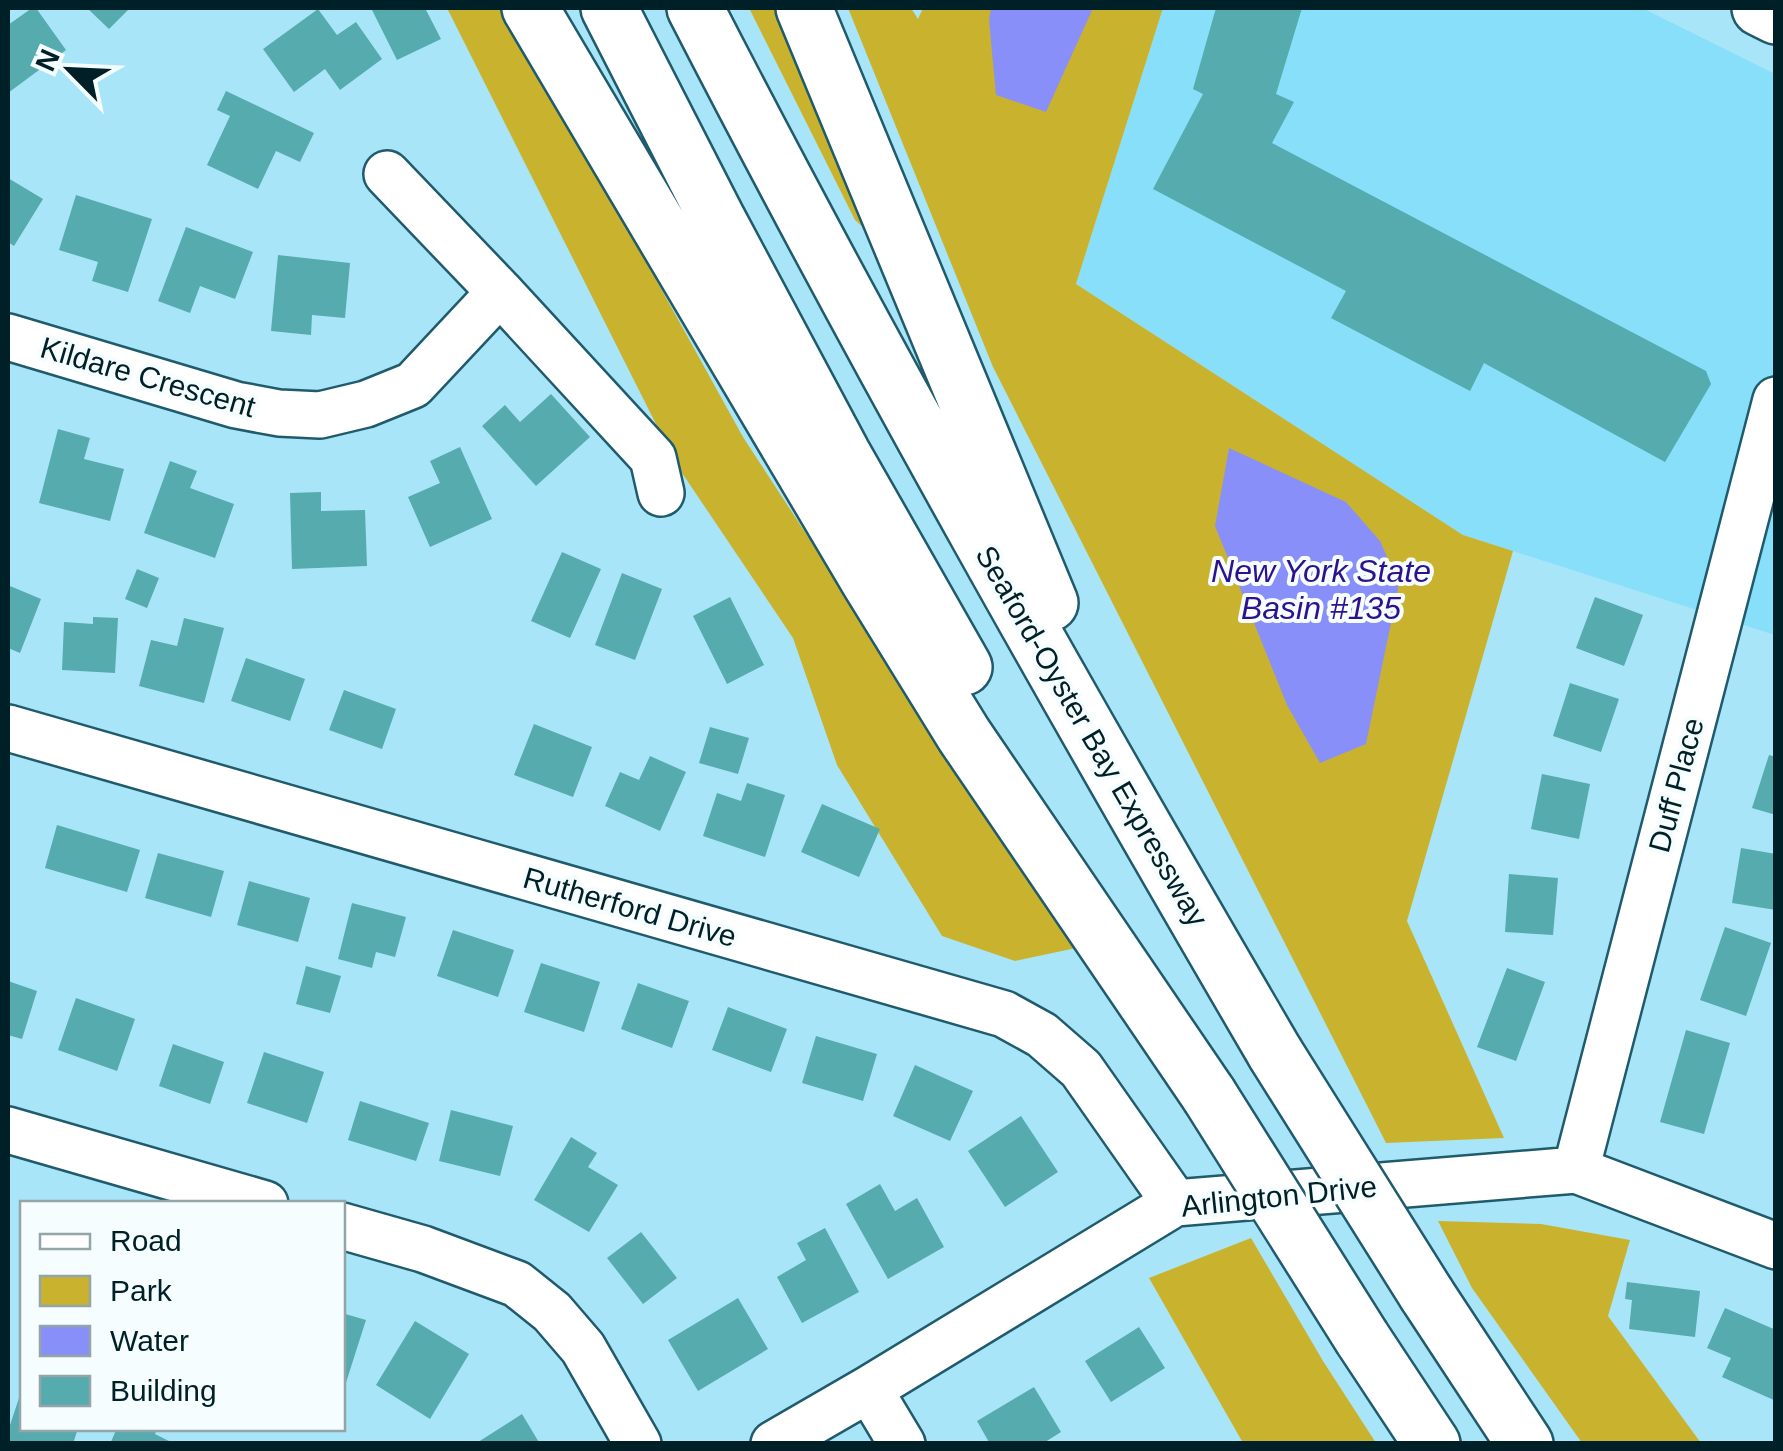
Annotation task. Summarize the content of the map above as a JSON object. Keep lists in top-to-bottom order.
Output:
{
  "streets": {
    "main road": ["Seaford-Oyster Bay Expressway"],
    "street": [
      "Kildare Crescent",
      "Duff Place",
      "Rutherford Drive",
      "Arlington Drive"
    ]
  },
  "crossings": [
    ["Duff Place", "Arlington Drive"],
    ["Rutherford Drive", "Arlington Drive"]
  ],
  "water": ["New York State Basin #135"],
  "legend": [
    "Road",
    "Park",
    "Water",
    "Building"
  ],
  "north": "top left"
}
